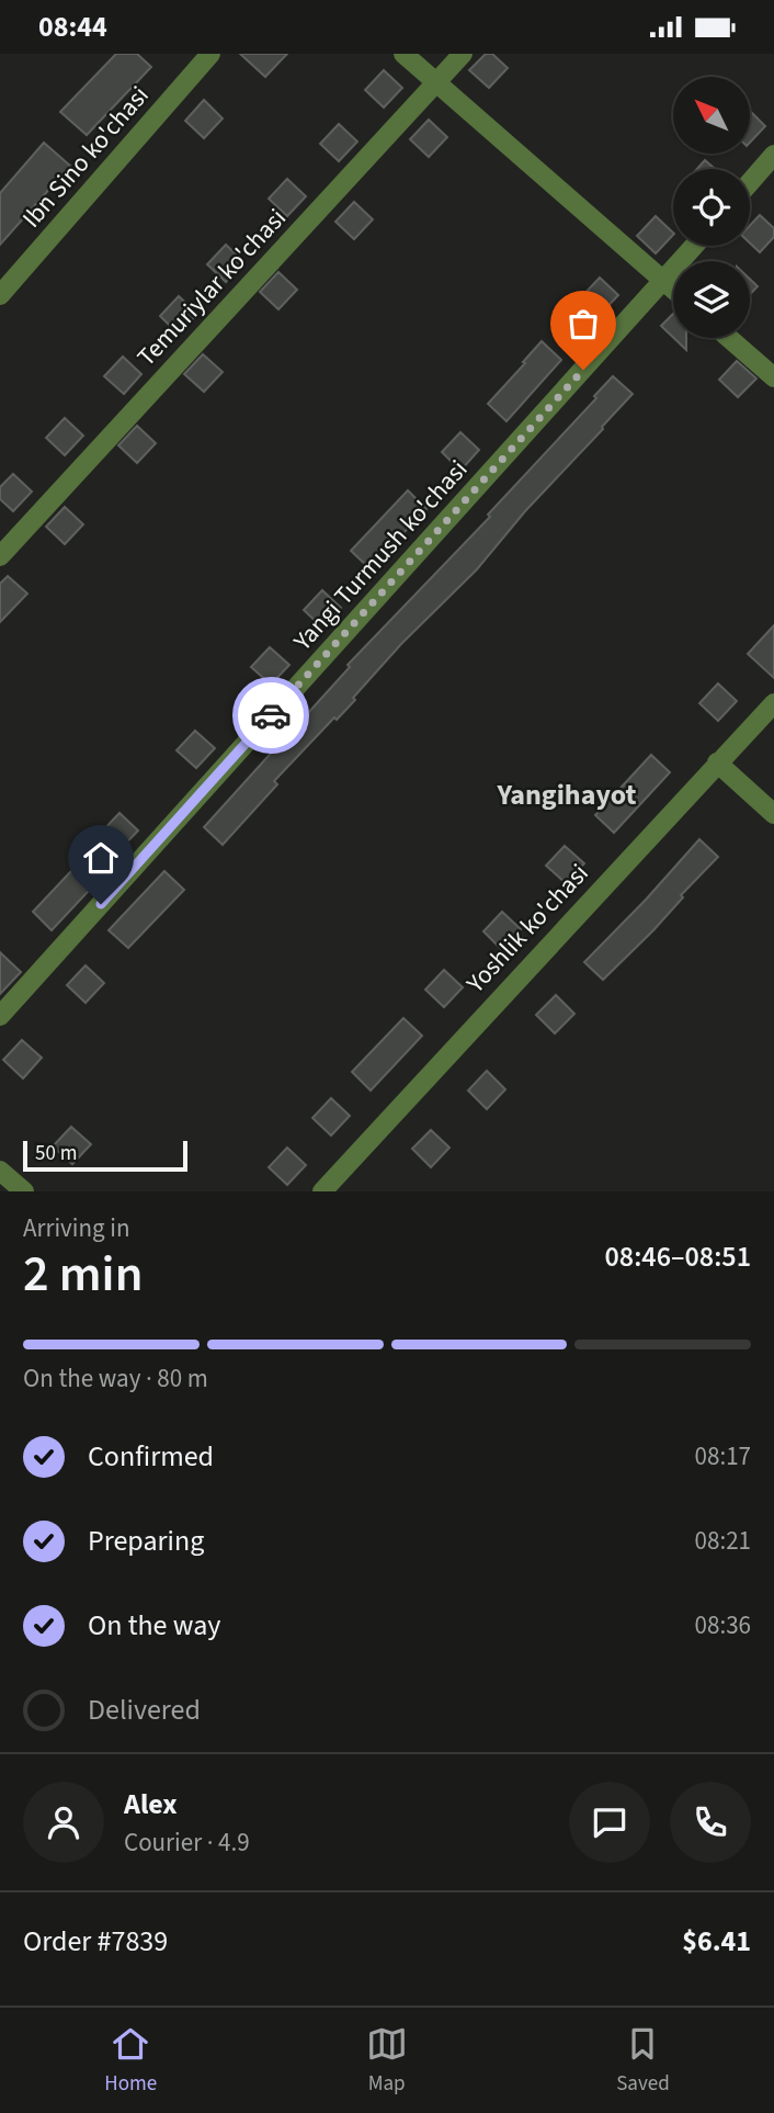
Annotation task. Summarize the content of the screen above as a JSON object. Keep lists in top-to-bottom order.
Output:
{
  "streets": {
    "street": [
      "Ibn Sino ko'chasi",
      "Temuriylar ko'chasi",
      "Yangi Turmush ko'chasi",
      "Yoshlik ko'chasi"
    ]
  },
  "districts": ["Yangihayot"],
  "scale_bar": "50 m",
  "north": "top left",
  "page": {
    "status": "08:44",
    "scale": "50 m",
    "heading": ["2 min", "Arriving in", "08:46–08:51"],
    "panel": [
      "Alex",
      "Courier · 4.9",
      "Order #7839",
      "$6.41"
    ],
    "bar": "On the way · 80 m",
    "list": [
      ["Confirmed", "08:17"],
      ["Preparing", "08:21"],
      ["On the way", "08:36"],
      "Delivered"
    ],
    "tabs": ["Home", "Map", "Saved"]
  }
}
